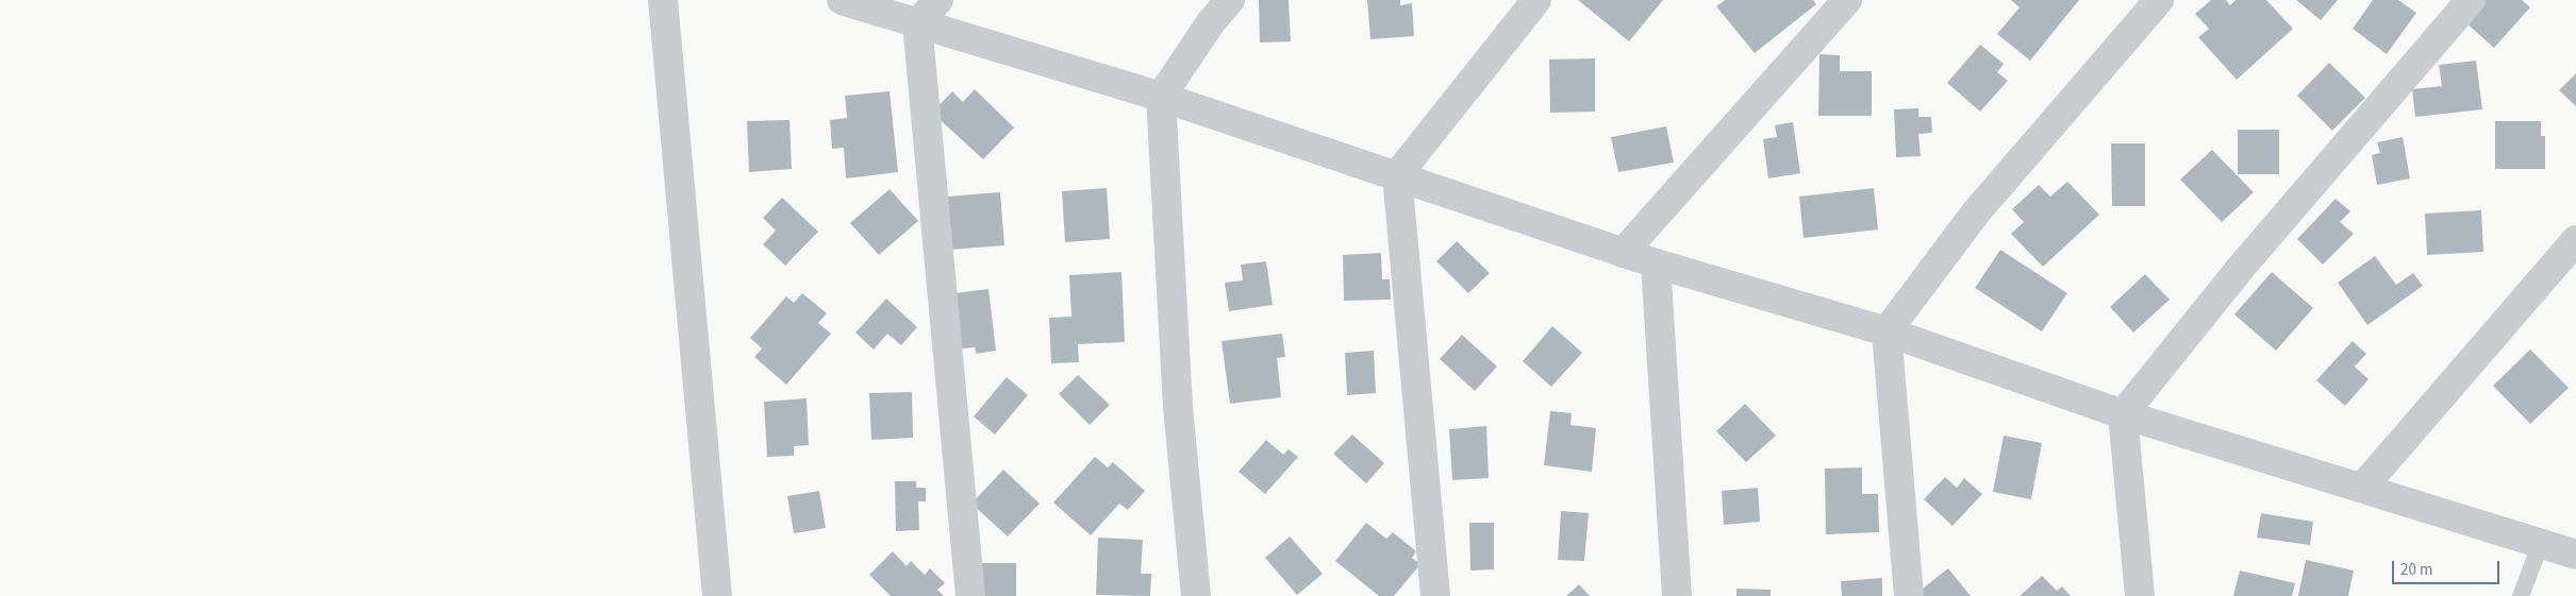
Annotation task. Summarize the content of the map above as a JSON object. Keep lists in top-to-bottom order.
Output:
{
  "scale_bar": "20 m"
}
